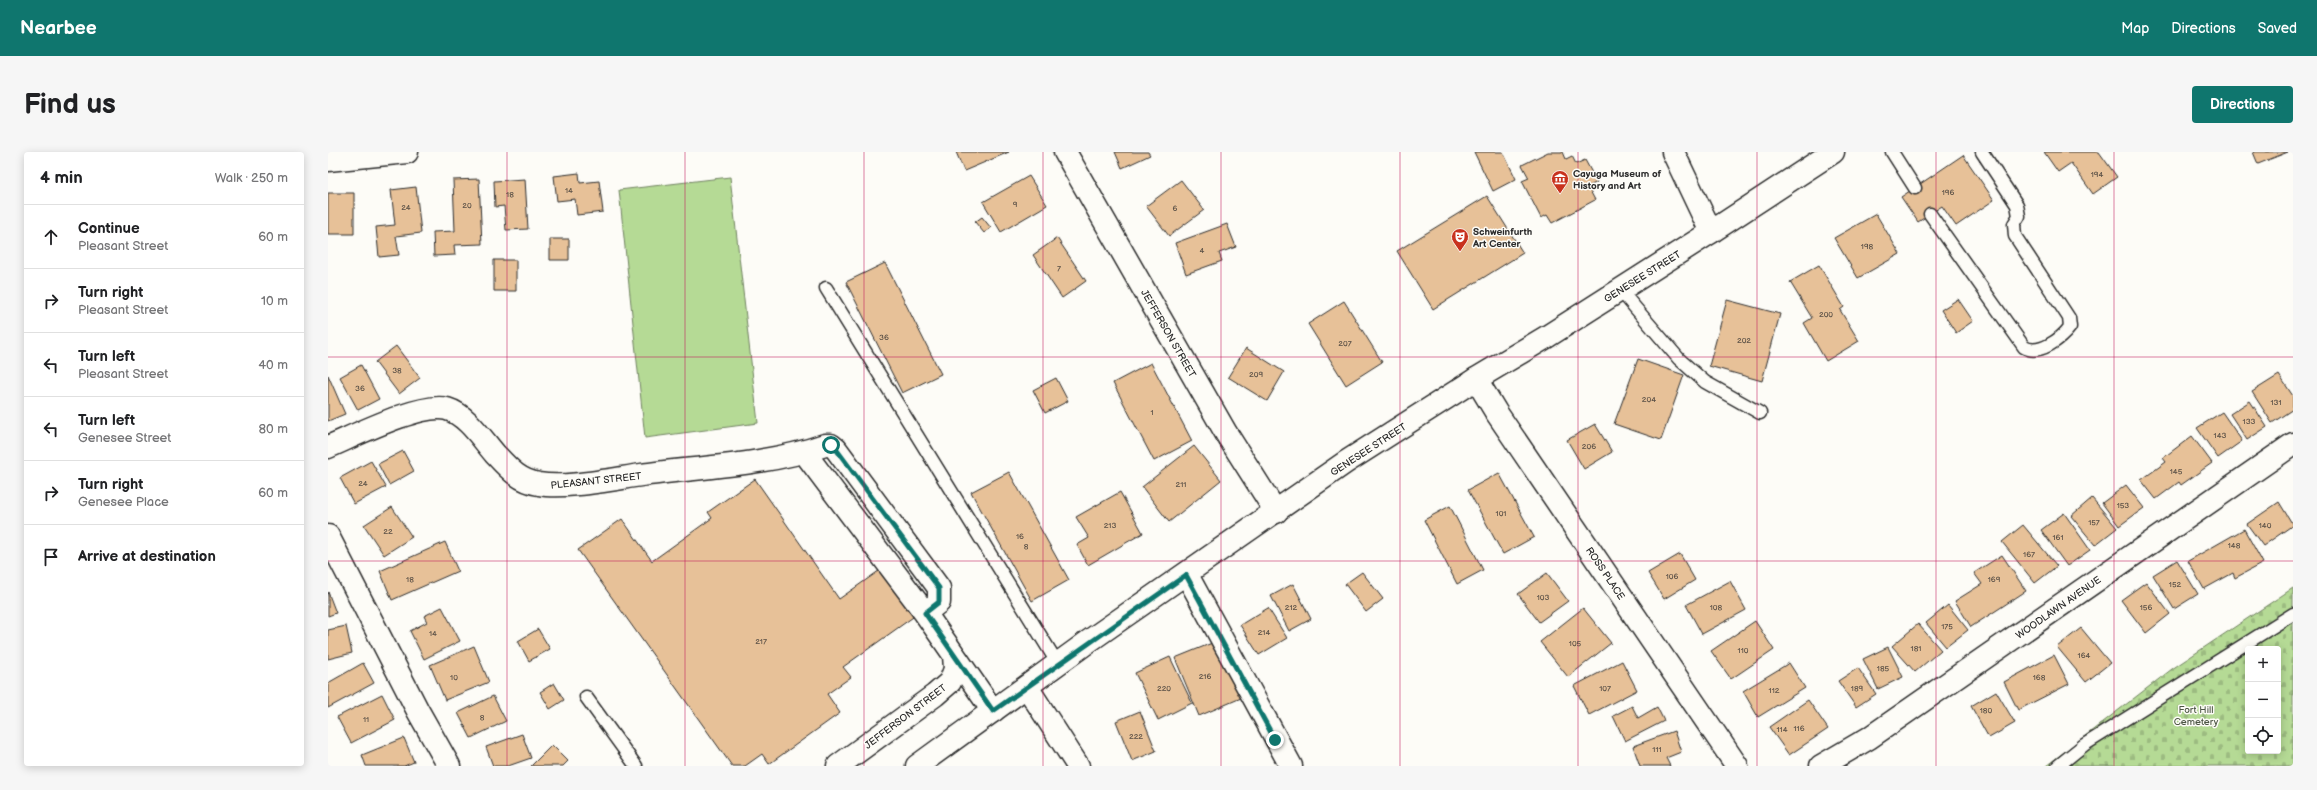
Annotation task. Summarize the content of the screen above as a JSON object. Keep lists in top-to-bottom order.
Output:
{
  "streets": {
    "street": [
      "GENESEE STREET",
      "JEFFERSON STREET",
      "PLEASANT STREET",
      "ROSS PLACE",
      "WOODLAWN AVENUE"
    ]
  },
  "crossings": [
    ["GENESEE STREET", "JEFFERSON STREET"],
    ["GENESEE STREET", "PLEASANT STREET"],
    ["GENESEE STREET", "ROSS PLACE"],
    ["JEFFERSON STREET", "PLEASANT STREET"]
  ],
  "parks": ["Fort Hill Cemetery"],
  "places": {
    "museum": ["Cayuga Museum of History and Art"],
    "theatre": ["Schweinfurth Art Center"]
  },
  "house_numbers": [
    "194",
    "14",
    "196",
    "18",
    "9",
    "20",
    "24",
    "6",
    "198",
    "4",
    "7",
    "200",
    "36",
    "202",
    "207",
    "38",
    "209",
    "36",
    "204",
    "131",
    "1",
    "133",
    "143",
    "206",
    "145",
    "24",
    "211",
    "153",
    "101",
    "157",
    "213",
    "140",
    "22",
    "16",
    "161",
    "148",
    "8",
    "167",
    "106",
    "18",
    "169",
    "152",
    "103",
    "212",
    "108",
    "156",
    "175",
    "214",
    "14",
    "217",
    "105",
    "181",
    "110",
    "164",
    "185",
    "216",
    "10",
    "168",
    "220",
    "107",
    "189",
    "112",
    "180",
    "8",
    "11",
    "116",
    "114",
    "222",
    "111"
  ],
  "page": {
    "header": "Nearbee",
    "nav": ["Map", "Directions", "Saved"],
    "buttons": "Directions",
    "title": "Find us",
    "heading": ["4 min", "Walk · 250 m"],
    "list": [
      ["Continue", "Pleasant Street", "60 m"],
      ["Turn right", "Pleasant Street", "10 m"],
      ["Turn left", "Pleasant Street", "40 m"],
      ["Turn left", "Genesee Street", "80 m"],
      ["Turn right", "Genesee Place", "60 m"],
      "Arrive at destination"
    ],
    "map_buttons": ["+", "−"]
  }
}
